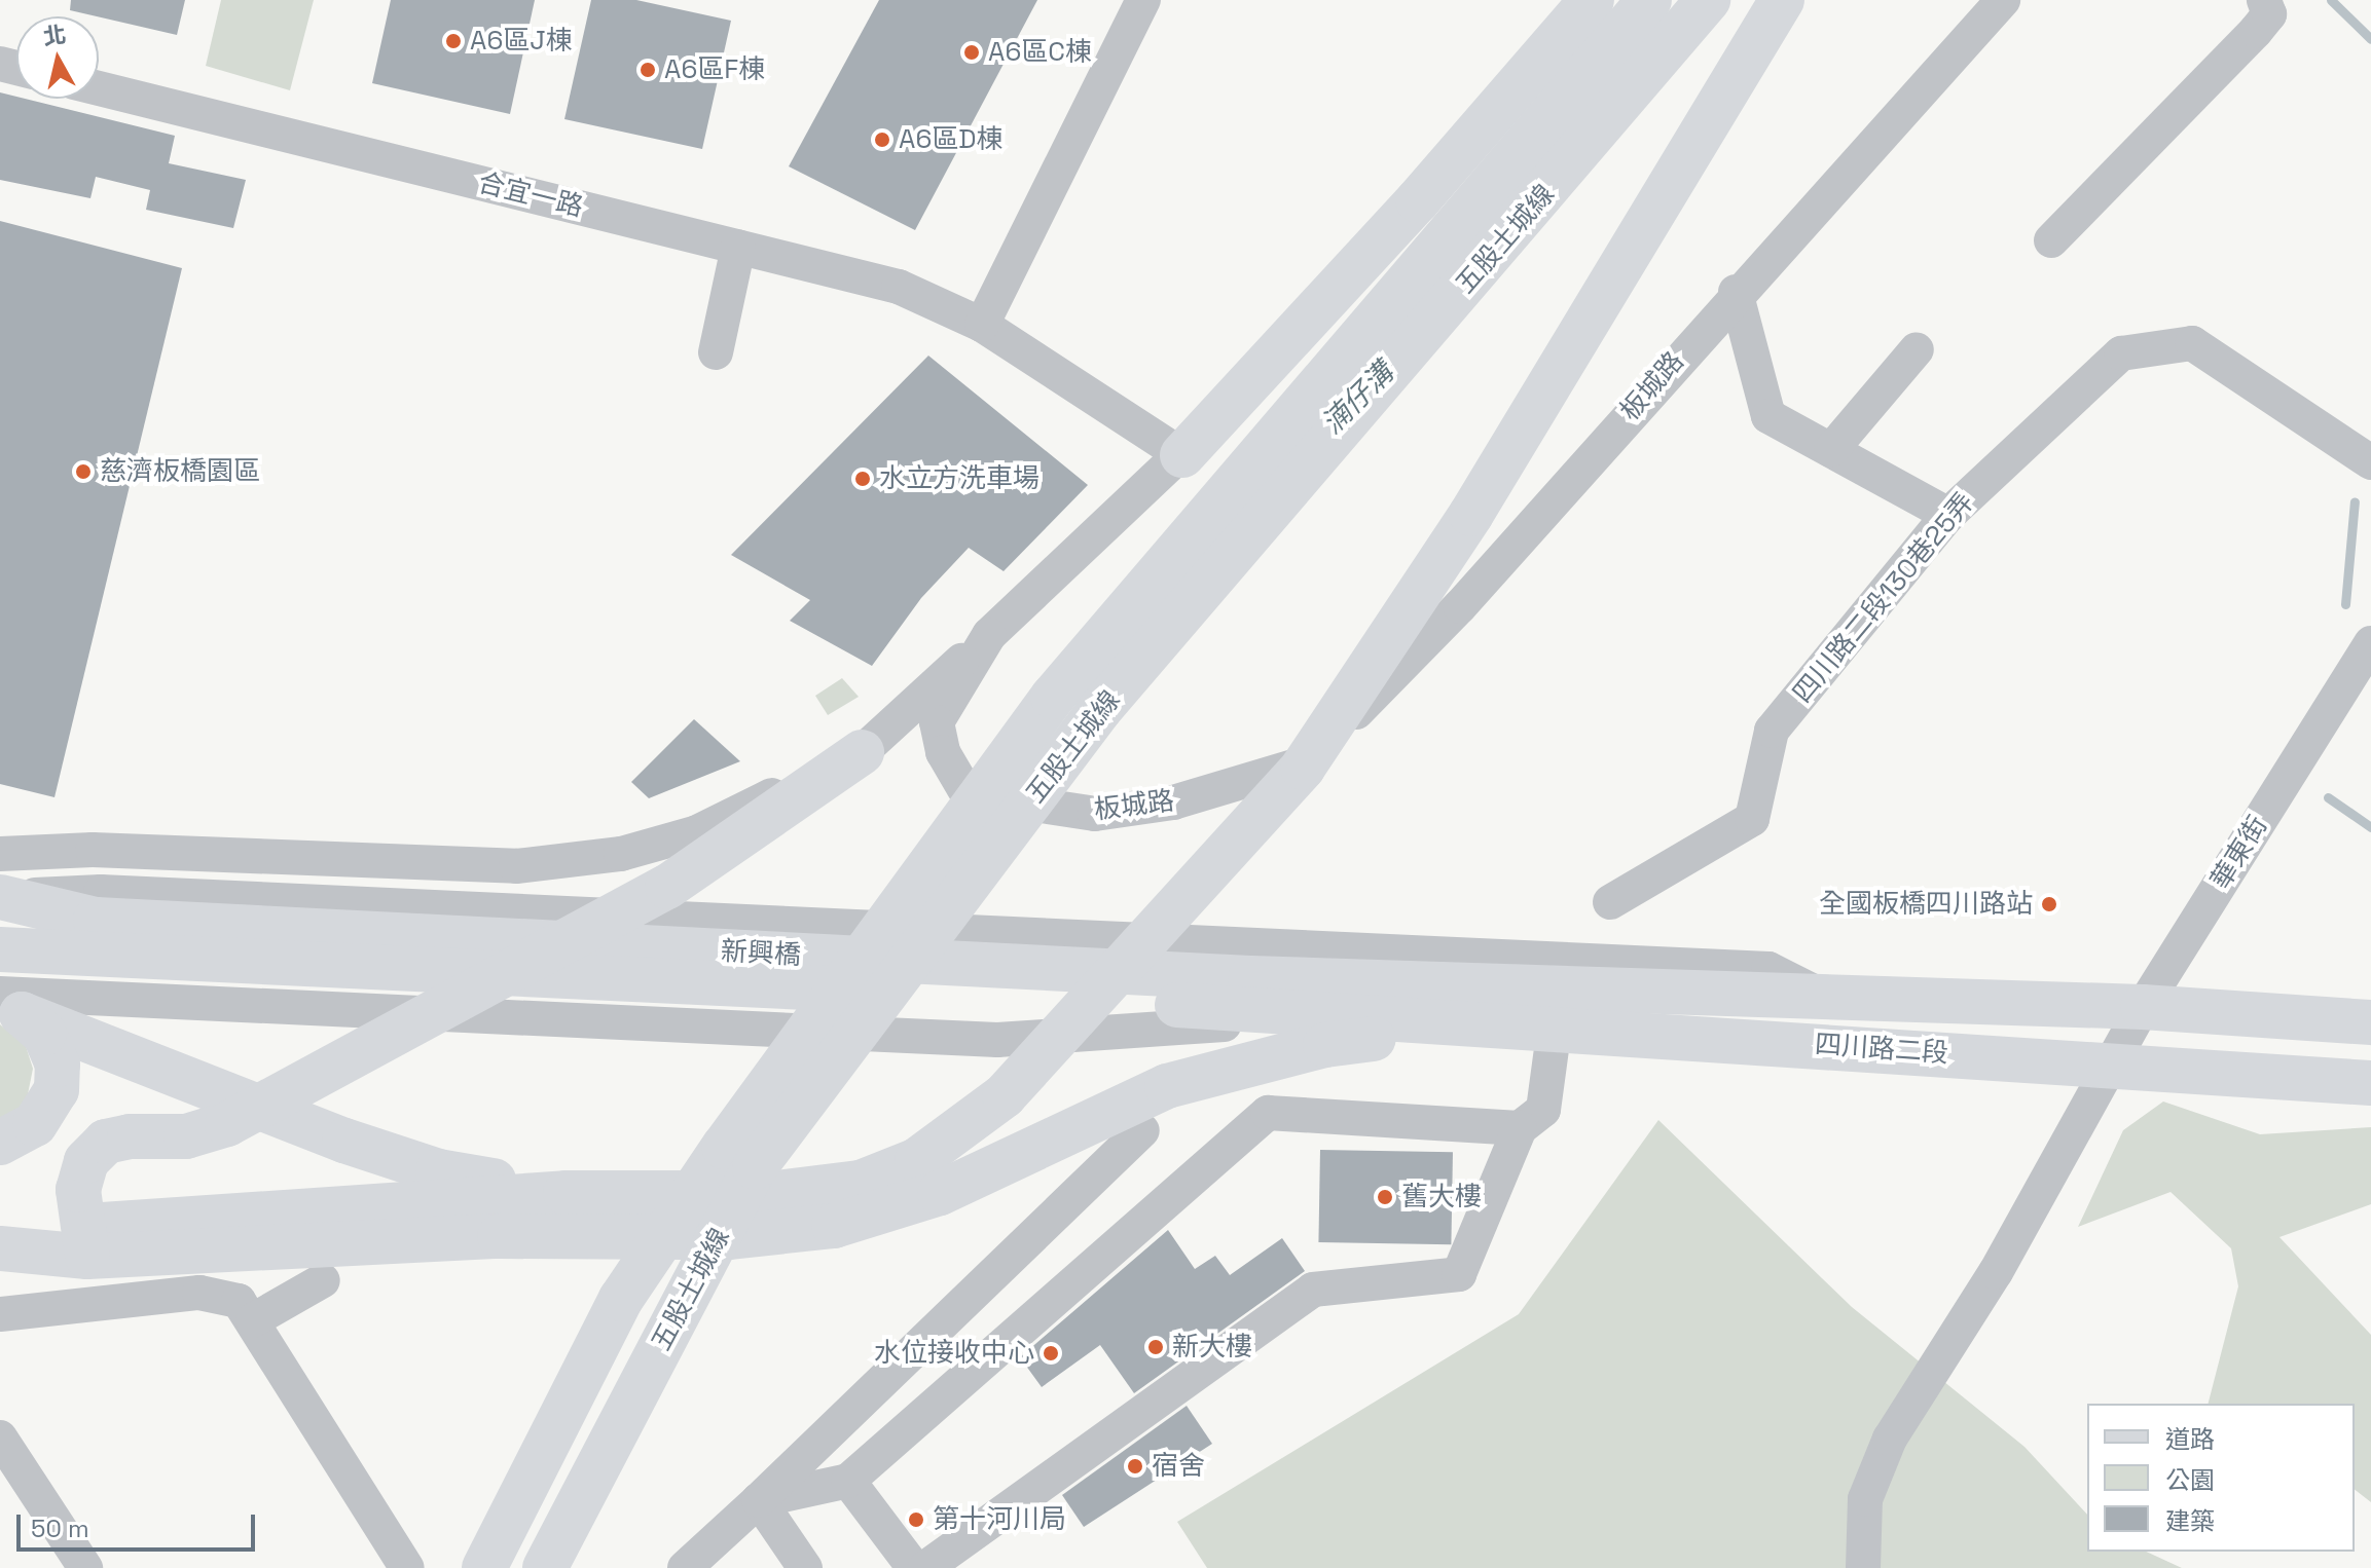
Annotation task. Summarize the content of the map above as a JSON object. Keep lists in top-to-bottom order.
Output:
{
  "streets": {
    "main road": ["五股土城線", "新興橋", "四川路二段"],
    "street": [
      "合宜一路",
      "板城路",
      "四川路二段130巷25弄",
      "華東街"
    ]
  },
  "crossings": [
    ["合宜一路", "板城路"],
    ["華東街", "四川路二段"],
    ["新興橋", "四川路二段"]
  ],
  "water": ["湳仔溝"],
  "places": [
    "A6區J棟",
    "A6區C棟",
    "A6區F棟",
    "A6區D棟",
    "慈濟板橋園區",
    "水立方洗車場",
    "全國板橋四川路站",
    "舊大樓",
    "新大樓",
    "水位接收中心",
    "宿舍",
    "第十河川局"
  ],
  "legend": ["道路", "公園", "建築"],
  "scale_bar": "50 m",
  "north": "top"
}
